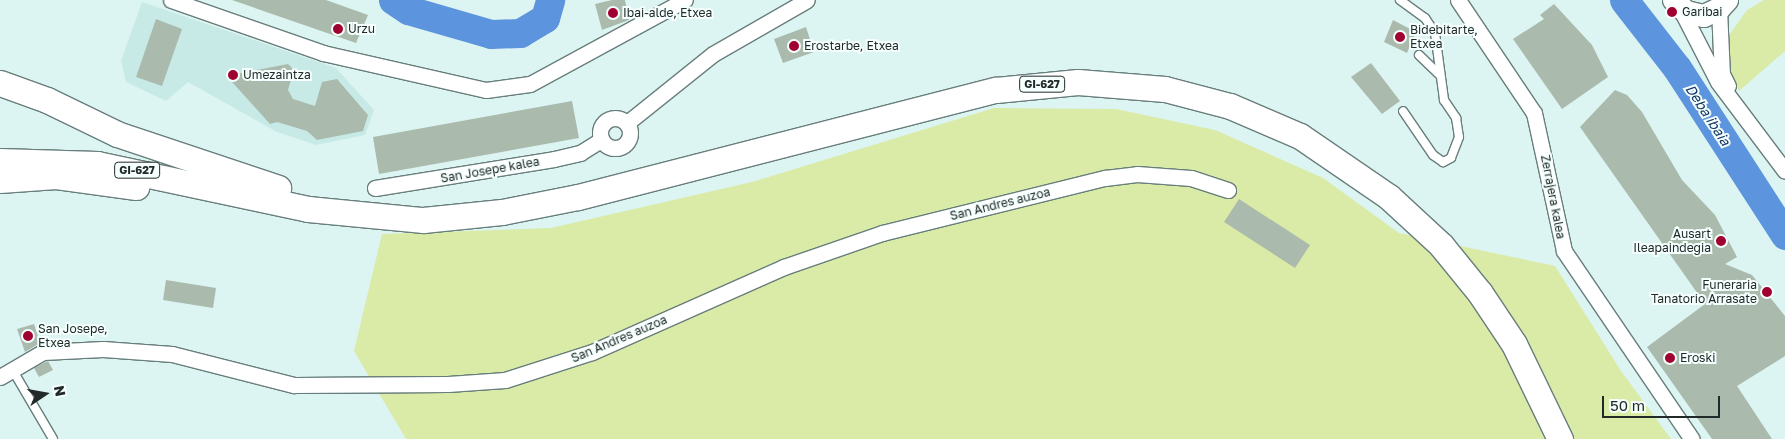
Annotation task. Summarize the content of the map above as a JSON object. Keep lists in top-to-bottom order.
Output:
{
  "streets": {
    "main road": ["GI-627"],
    "street": ["San Josepe kalea", "Zerrajera kalea", "San Andres auzoa"]
  },
  "water": ["Deba ibaia"],
  "places": [
    "Garibai",
    "Ibai-alde, Etxea",
    "Urzu",
    "Bidebitarte, Etxea",
    "Erostarbe, Etxea",
    "Umezaintza",
    "Ausart Ileapaindegia",
    "Funeraria Tanatorio Arrasate",
    "San Josepe, Etxea",
    "Eroski"
  ],
  "scale_bar": "50 m",
  "north": "right"
}
